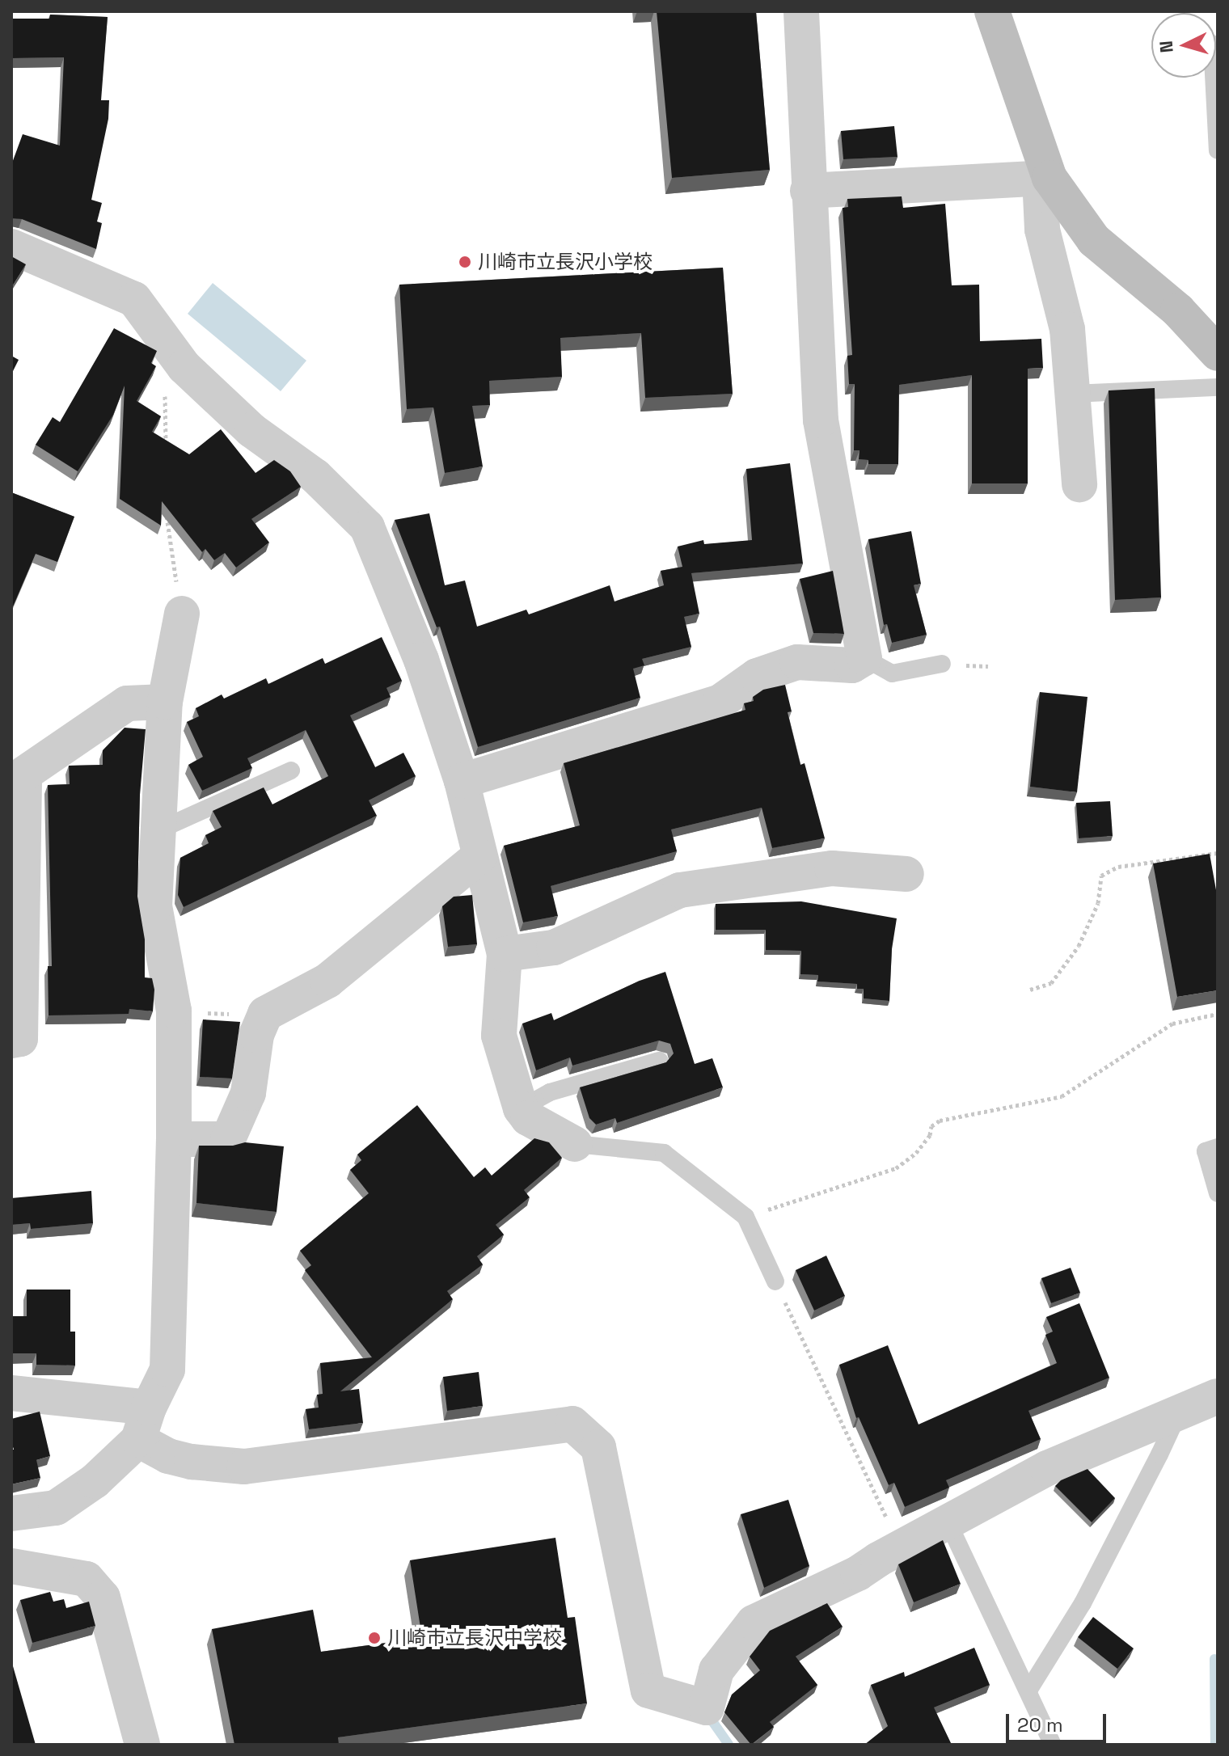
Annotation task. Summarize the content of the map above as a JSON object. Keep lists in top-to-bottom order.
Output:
{
  "places": ["川崎市立長沢小学校", "川崎市立長沢中学校"],
  "scale_bar": "20 m",
  "north": "left"
}
